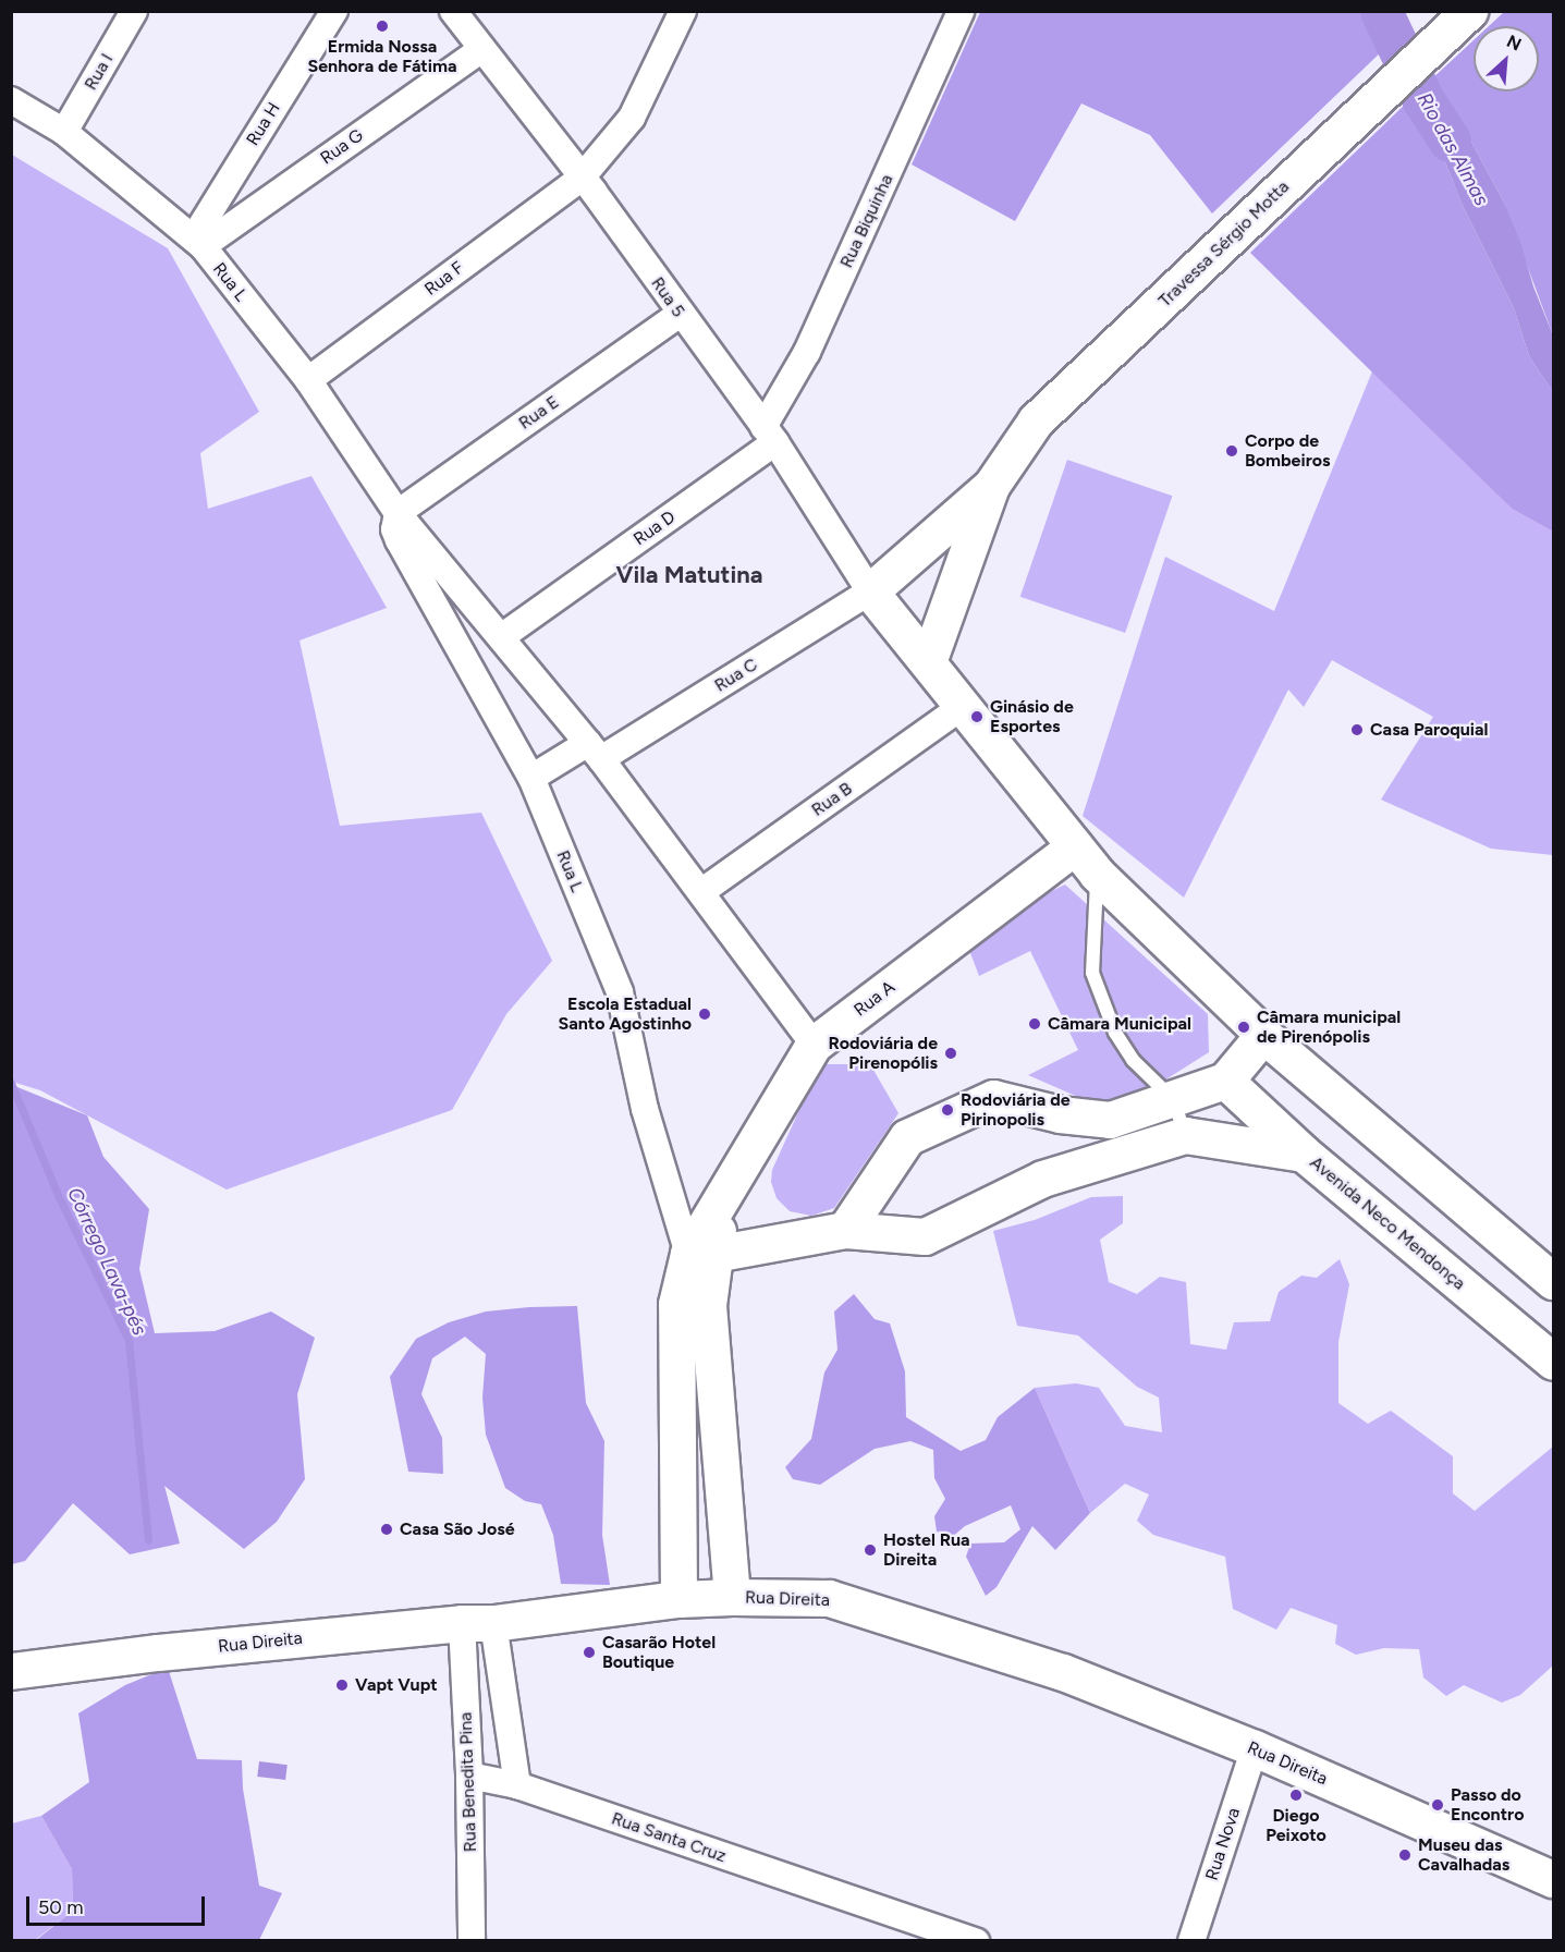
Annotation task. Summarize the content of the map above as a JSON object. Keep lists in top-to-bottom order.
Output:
{
  "streets": {
    "street": [
      "Rua I",
      "Rua H",
      "Rua G",
      "Rua Biquinha",
      "Travessa Sérgio Motta",
      "Rua F",
      "Rua L",
      "Rua 5",
      "Rua E",
      "Rua D",
      "Rua C",
      "Rua B",
      "Rua A",
      "Avenida Neco Mendonça",
      "Rua Direita",
      "Rua Benedita Pina",
      "Rua Santa Cruz",
      "Rua Nova"
    ]
  },
  "crossings": [
    ["Rua I", "Rua L"],
    ["Rua H", "Rua G"],
    ["Rua H", "Rua L"],
    ["Rua G", "Rua L"],
    ["Rua G", "Rua 5"],
    ["Rua Biquinha", "Rua 5"],
    ["Rua Biquinha", "Rua D"],
    ["Rua F", "Rua L"],
    ["Rua F", "Rua 5"],
    ["Rua L", "Rua E"],
    ["Rua L", "Rua D"],
    ["Rua L", "Rua C"],
    ["Rua L", "Rua B"],
    ["Rua L", "Rua A"],
    ["Rua 5", "Rua E"],
    ["Rua 5", "Rua D"],
    ["Rua 5", "Rua C"],
    ["Rua Direita", "Rua Benedita Pina"],
    ["Rua Direita", "Rua Nova"],
    ["Rua Benedita Pina", "Rua Santa Cruz"]
  ],
  "districts": ["Vila Matutina"],
  "water": ["Rio das Almas", "Córrego Lava-pés"],
  "places": [
    "Ermida Nossa Senhora de Fátima",
    "Corpo de Bombeiros",
    "Ginásio de Esportes",
    "Casa Paroquial",
    "Escola Estadual Santo Agostinho",
    "Câmara Municipal",
    "Câmara municipal de Pirenópolis",
    "Rodoviária de Pirenopólis",
    "Rodoviária de Pirinopolis",
    "Casa São José",
    "Hostel Rua Direita",
    "Casarão Hotel Boutique",
    "Vapt Vupt",
    "Diego Peixoto",
    "Passo do Encontro",
    "Museu das Cavalhadas"
  ],
  "scale_bar": "50 m",
  "north": "top right"
}
